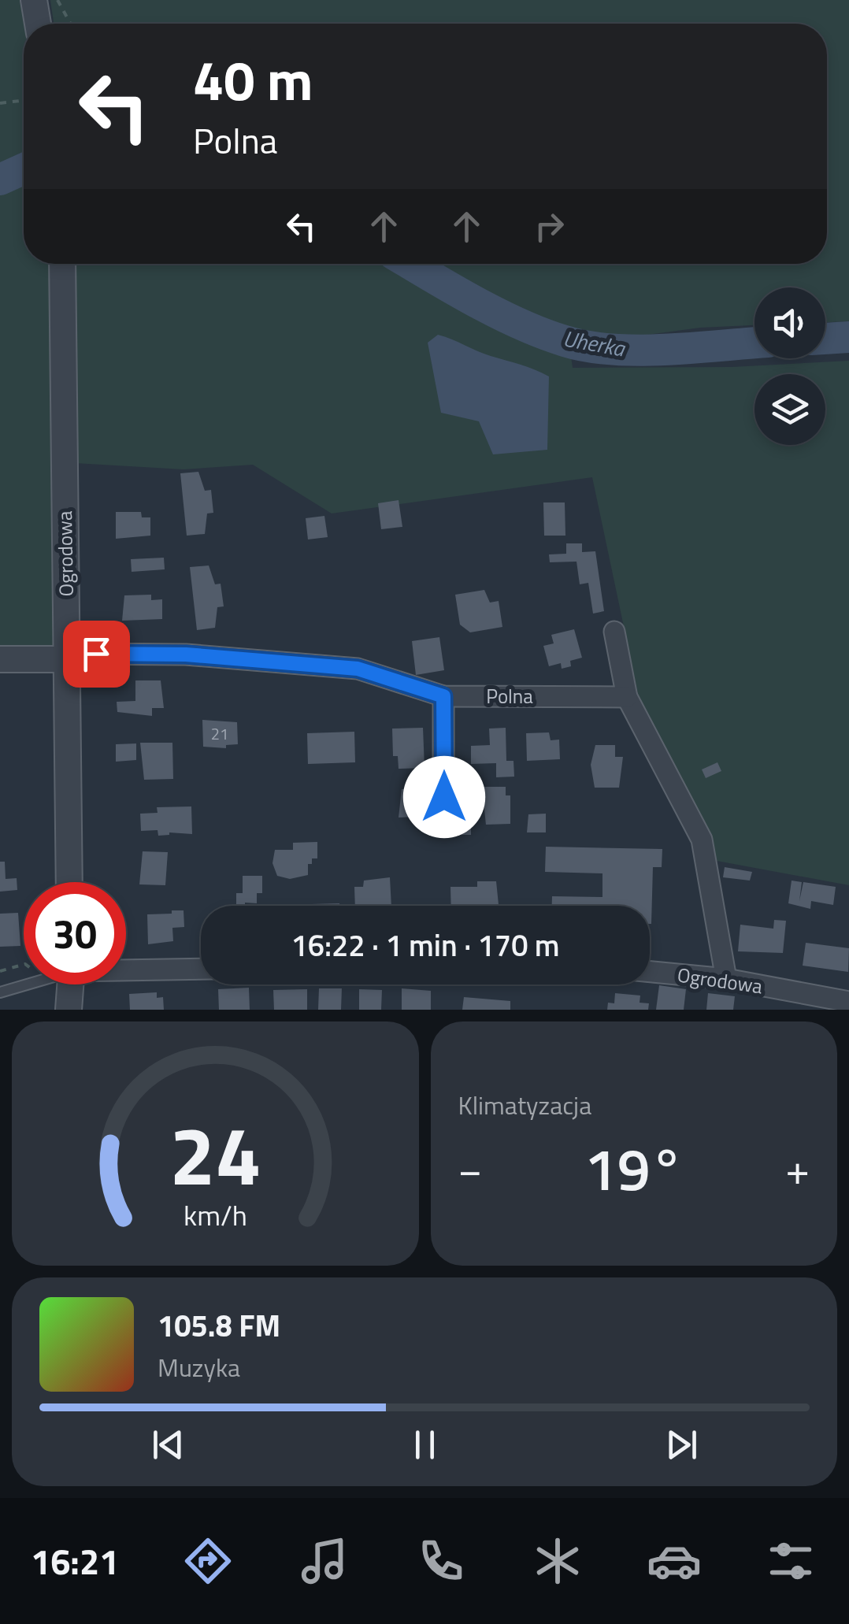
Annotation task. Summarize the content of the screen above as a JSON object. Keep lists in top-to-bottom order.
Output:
{
  "streets": {
    "street": ["Ogrodowa", "Polna"]
  },
  "crossings": [
    ["Ogrodowa", "Polna"]
  ],
  "water": ["Uherka"],
  "house_numbers": ["21"],
  "page": {
    "turn": ["40 m", "Polna"],
    "limit": "30",
    "trip": "16:22 · 1 min · 170 m",
    "tile": "Klimatyzacja",
    "heat": ["−", "19°", "+"],
    "song": ["105.8 FM", "Muzyka"],
    "tabs": "16:21",
    "gauge": ["24", "km/h"]
  }
}
